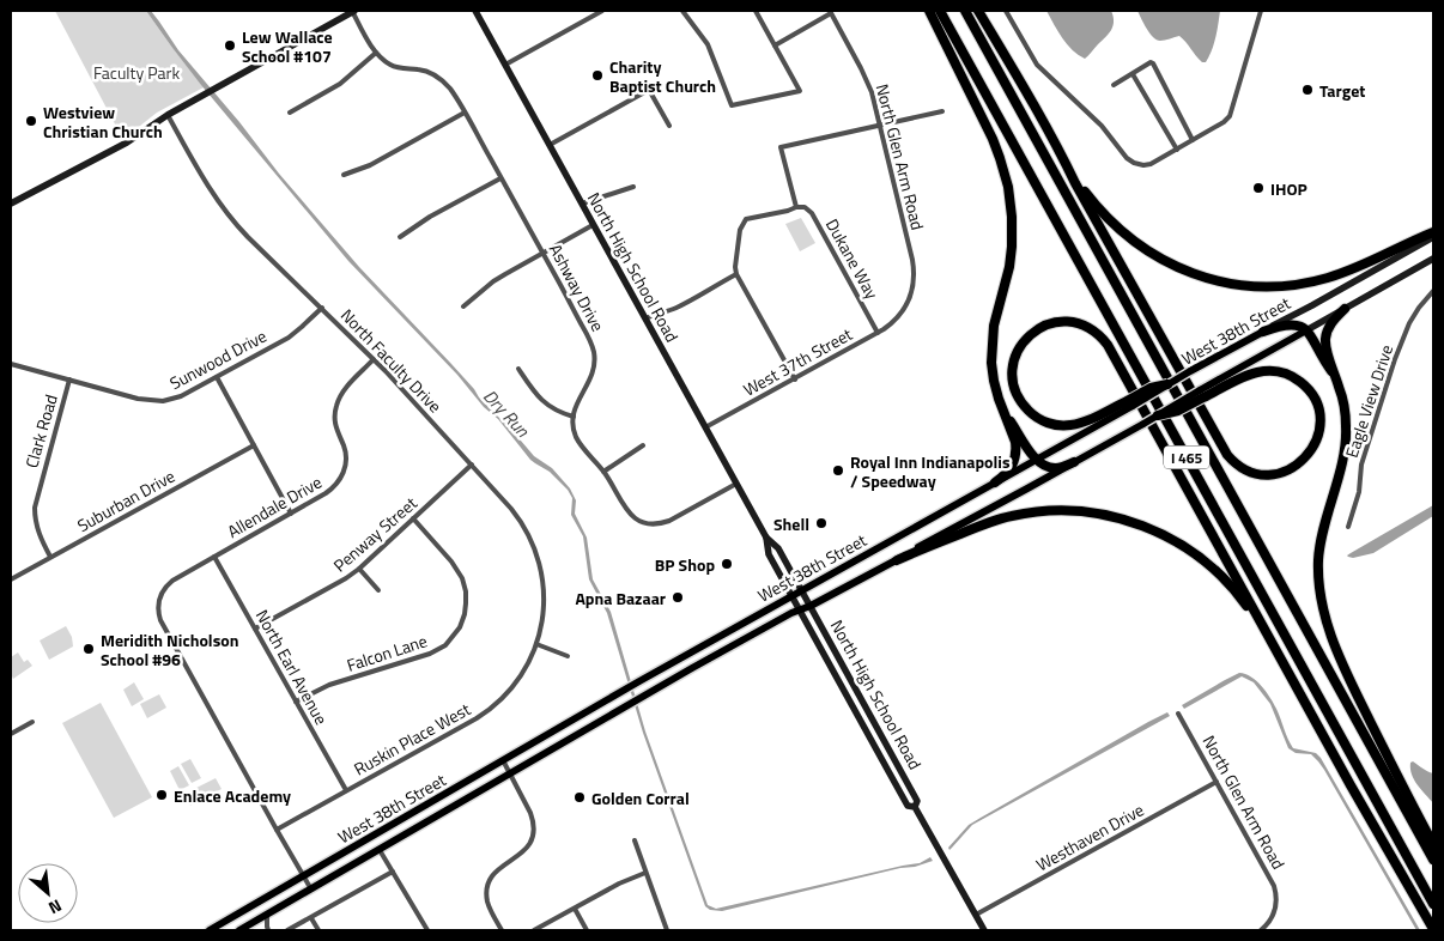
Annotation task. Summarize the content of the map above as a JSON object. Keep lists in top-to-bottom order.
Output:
{
  "streets": {
    "highway": ["I 465"],
    "main road": ["West 38th Street"],
    "street": [
      "North Glen Arm Road",
      "Dukane Way",
      "North High School Road",
      "Ashway Drive",
      "Sunwood Drive",
      "North Faculty Drive",
      "West 37th Street",
      "Eagle View Drive",
      "Clark Road",
      "Suburban Drive",
      "Allendale Drive",
      "Penway Street",
      "Falcon Lane",
      "North Earl Avenue",
      "Ruskin Place West",
      "Westhaven Drive"
    ]
  },
  "crossings": [
    ["North Glen Arm Road", "West 37th Street"],
    ["North Glen Arm Road", "Westhaven Drive"],
    ["Dukane Way", "West 37th Street"],
    ["North High School Road", "West 38th Street"],
    ["North High School Road", "West 37th Street"],
    ["North High School Road", "Westhaven Drive"],
    ["Sunwood Drive", "North Faculty Drive"],
    ["Sunwood Drive", "Clark Road"],
    ["North Faculty Drive", "Allendale Drive"],
    ["North Faculty Drive", "Penway Street"],
    ["North Faculty Drive", "Ruskin Place West"],
    ["Clark Road", "Suburban Drive"],
    ["Allendale Drive", "North Earl Avenue"],
    ["Allendale Drive", "Ruskin Place West"],
    ["Penway Street", "Falcon Lane"],
    ["Penway Street", "North Earl Avenue"],
    ["Falcon Lane", "North Earl Avenue"],
    ["North Earl Avenue", "Ruskin Place West"]
  ],
  "water": ["Dry Run"],
  "parks": ["Faculty Park"],
  "places": [
    "Lew Wallace School #107",
    "Charity Baptist Church",
    "Target",
    "Westview Christian Church",
    "IHOP",
    "Royal Inn Indianapolis / Speedway",
    "Shell",
    "BP Shop",
    "Apna Bazaar",
    "Meridith Nicholson School #96",
    "Enlace Academy",
    "Golden Corral"
  ],
  "north": "bottom right"
}
